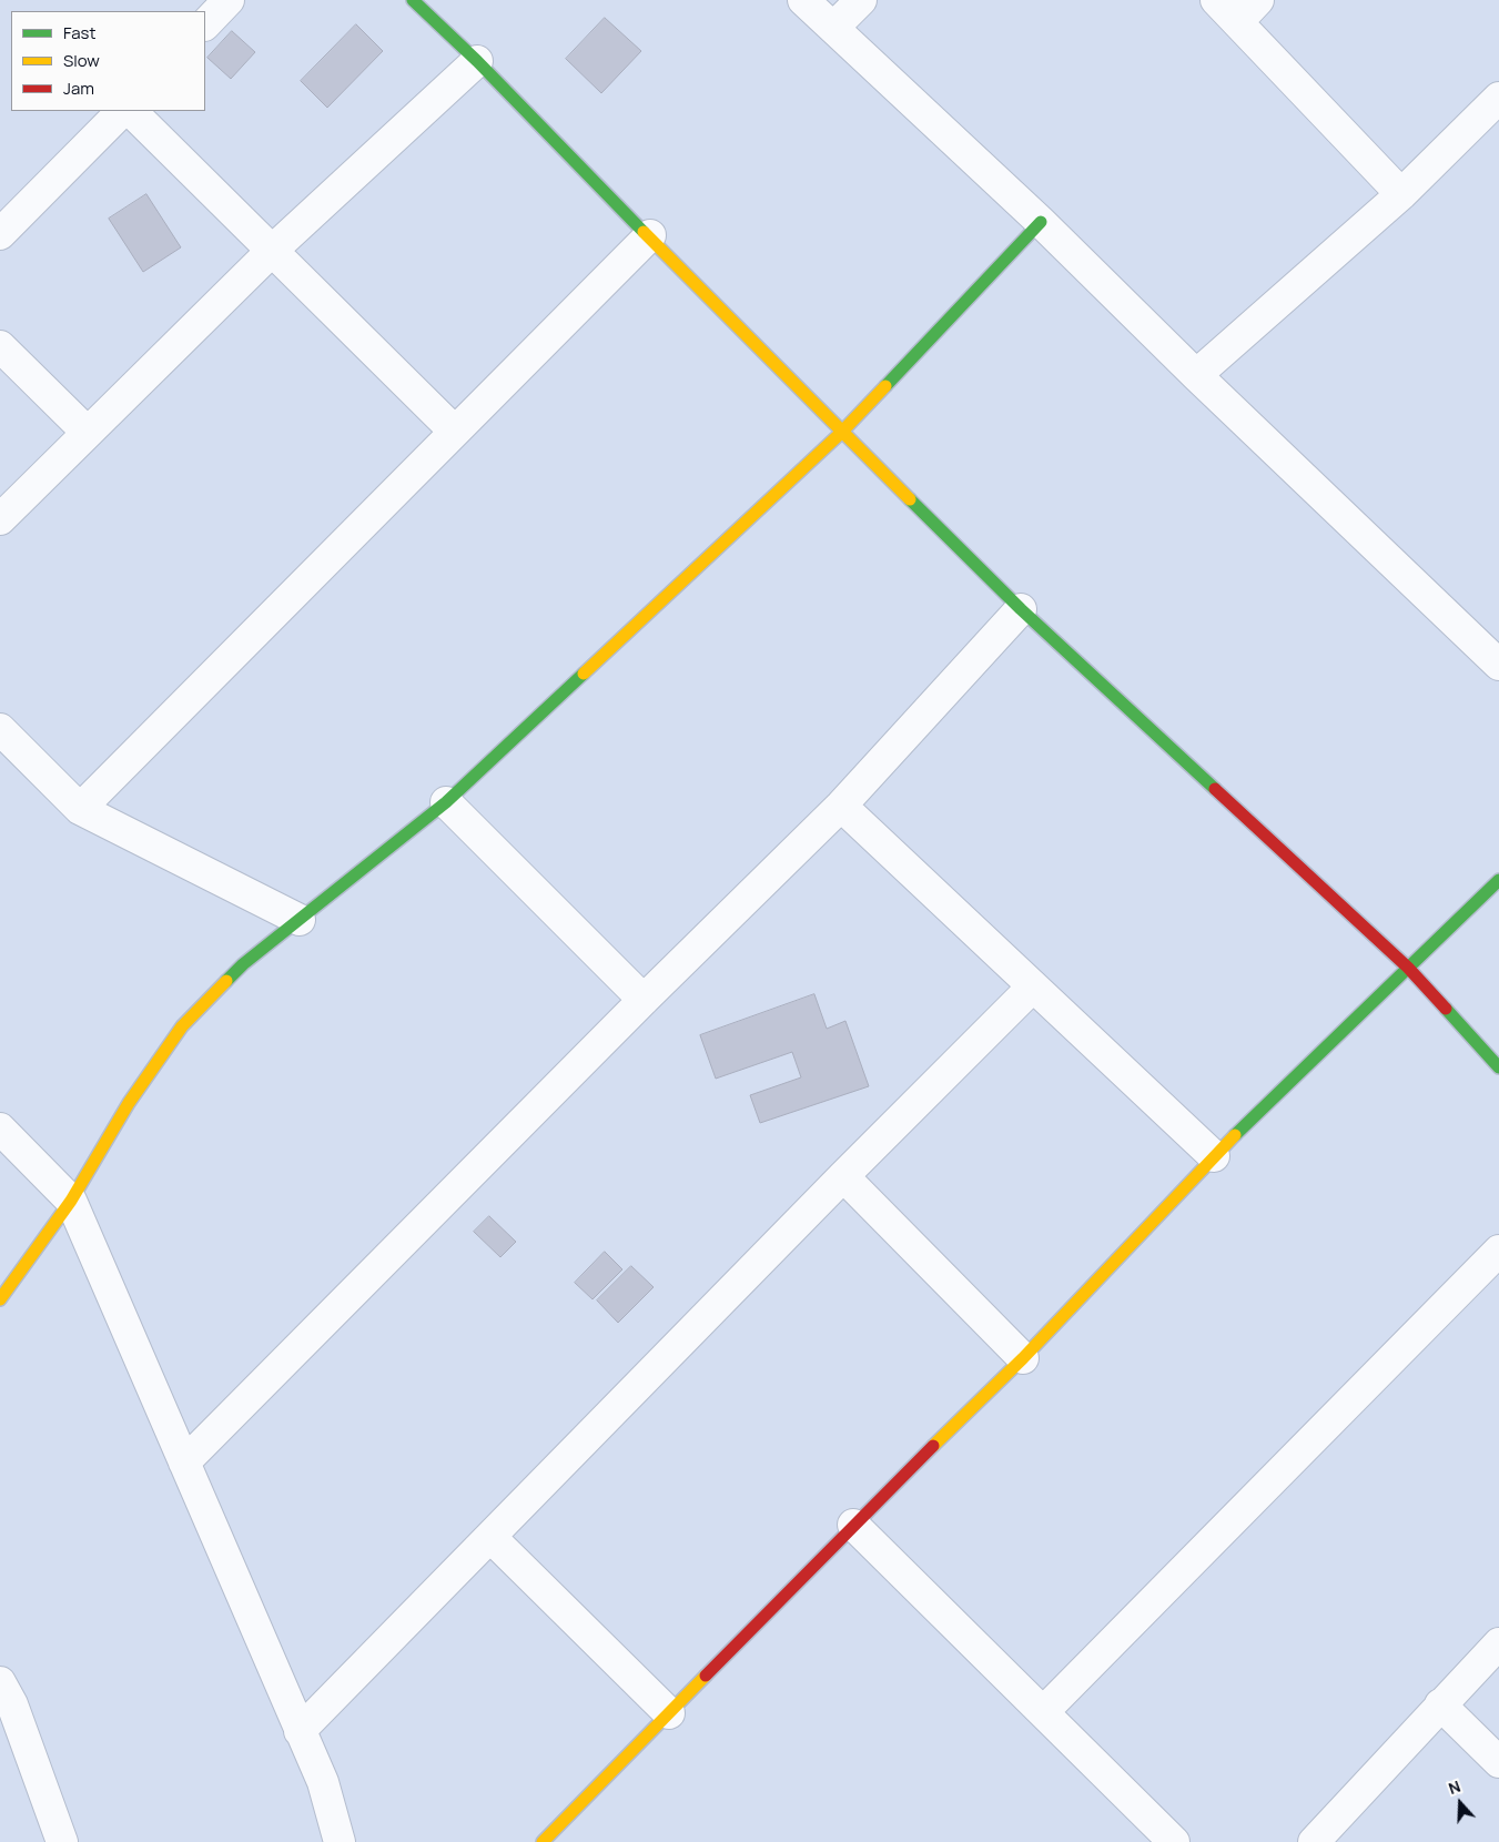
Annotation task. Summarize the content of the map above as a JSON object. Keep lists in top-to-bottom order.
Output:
{
  "legend": ["Fast", "Slow", "Jam"],
  "north": "top"
}
